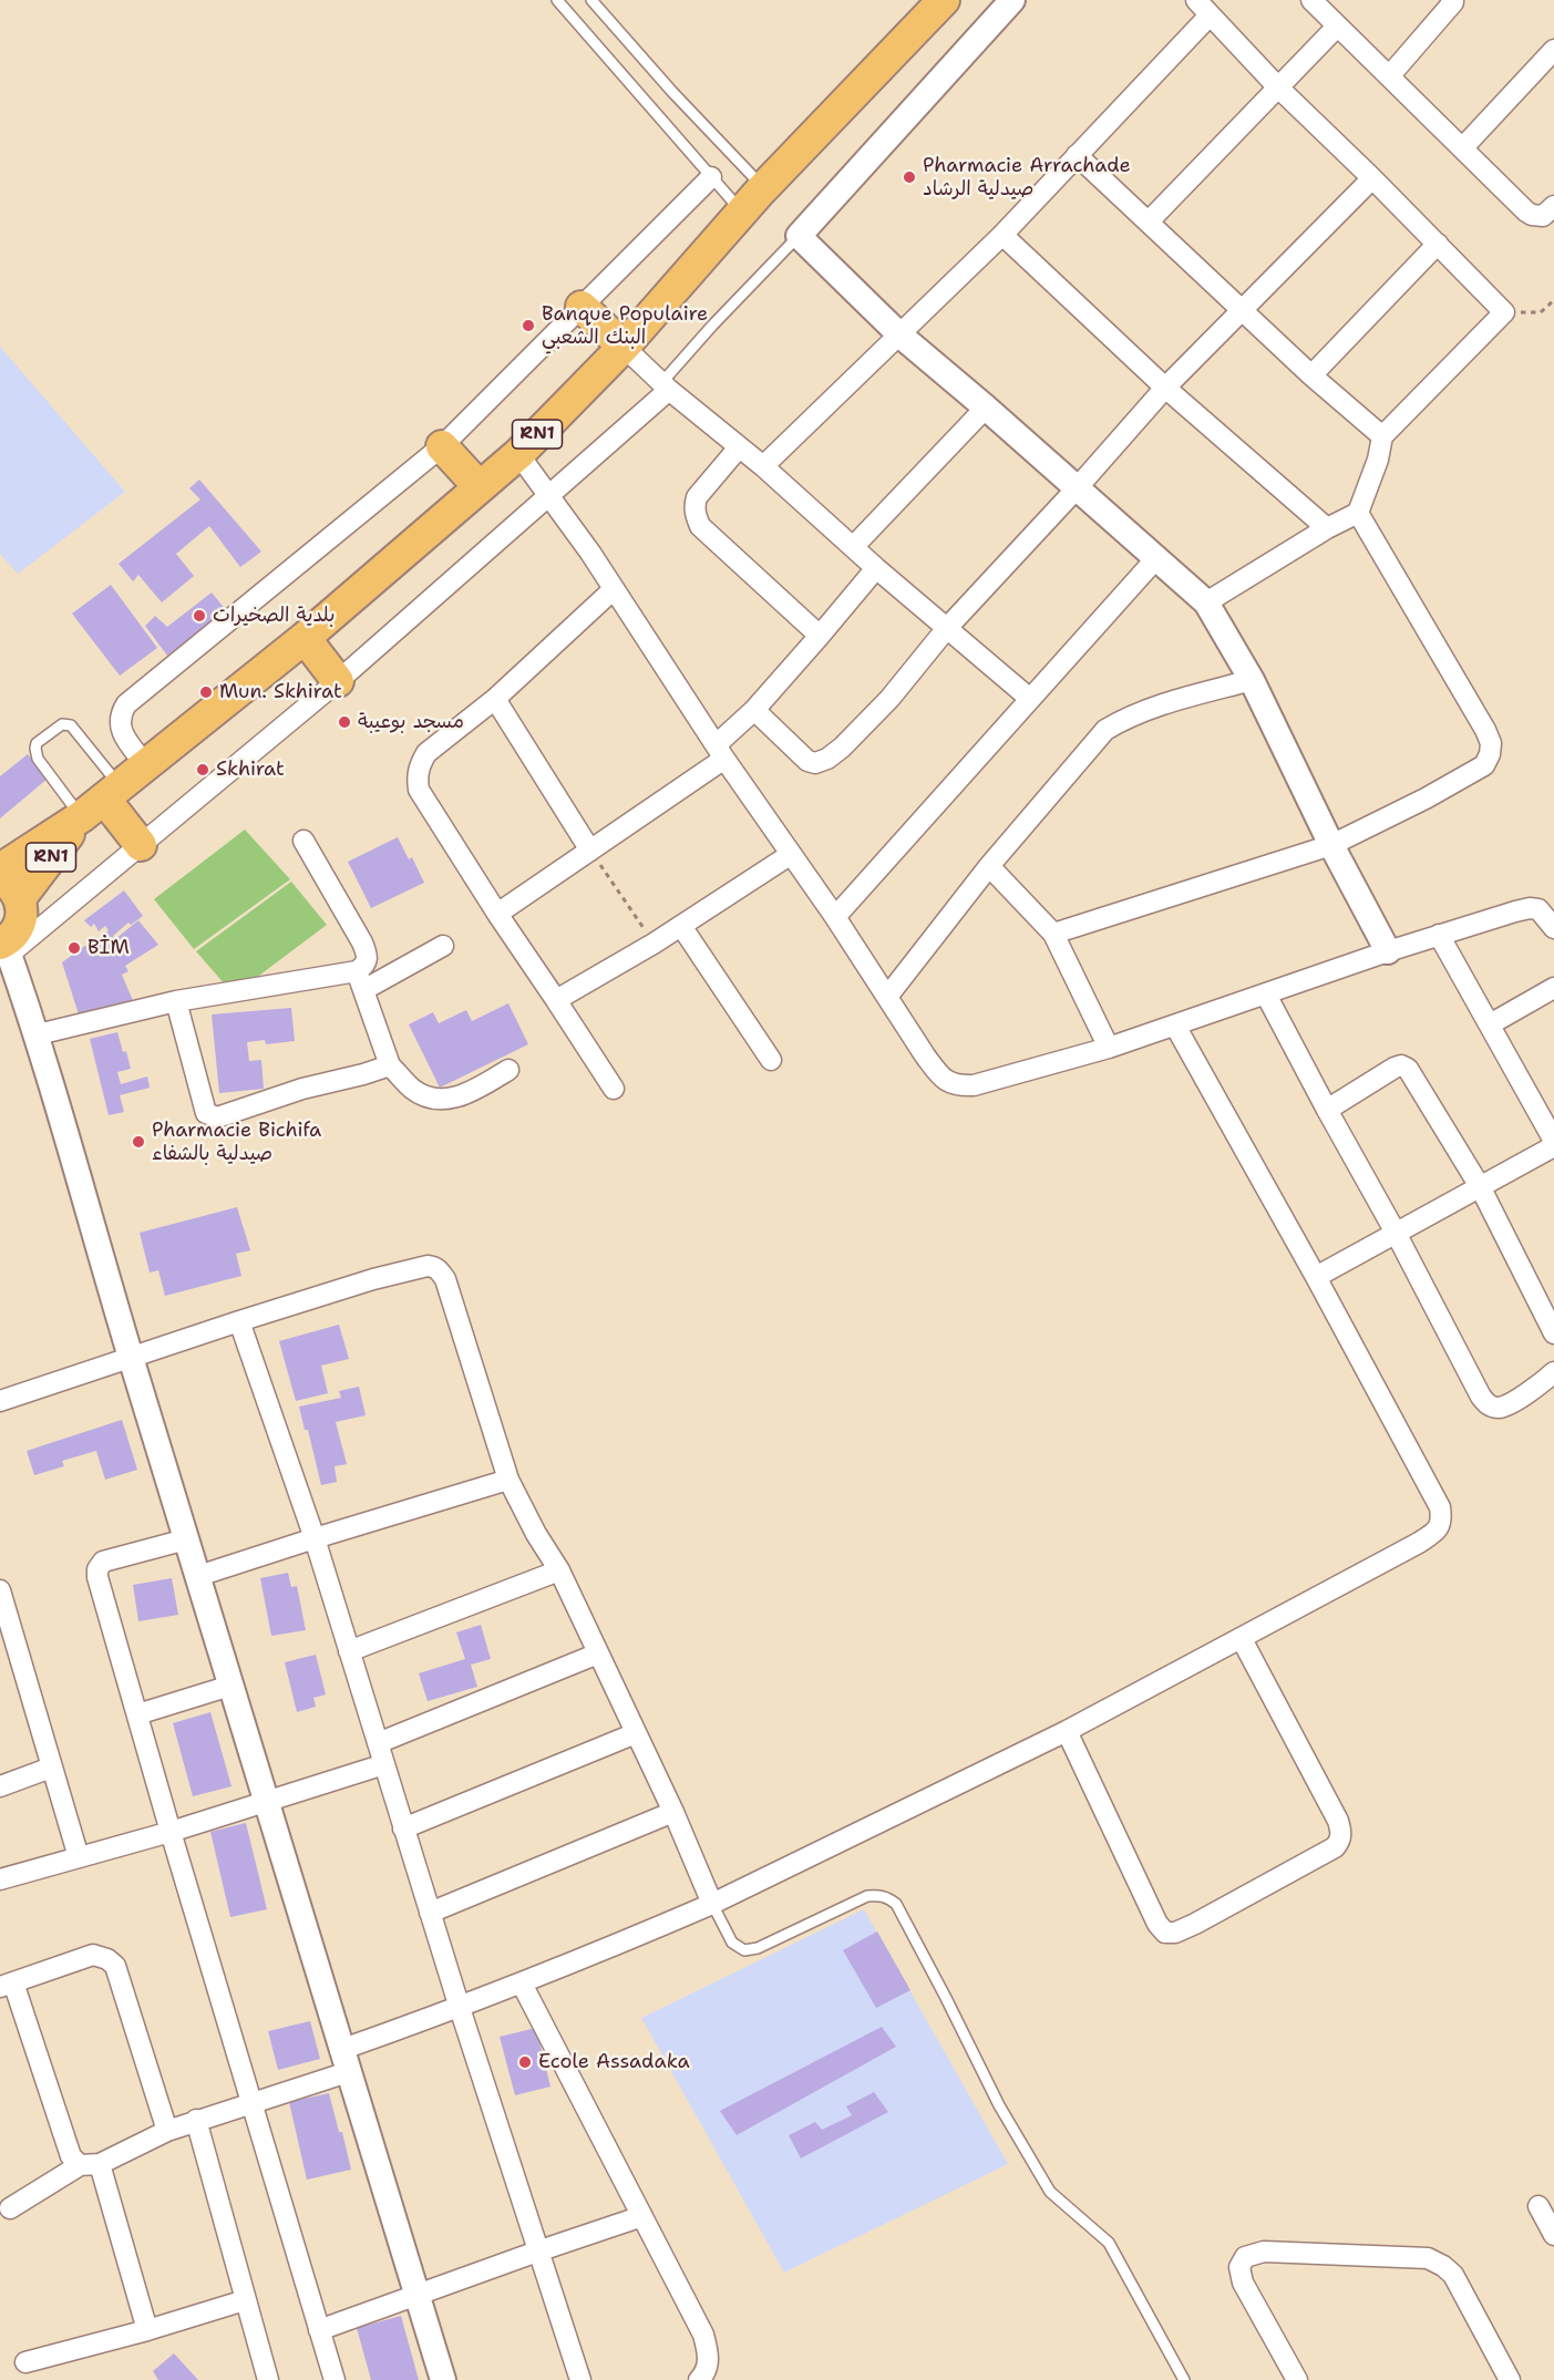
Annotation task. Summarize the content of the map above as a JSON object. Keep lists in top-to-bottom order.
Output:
{
  "streets": {
    "main road": ["RN1"]
  },
  "places": [
    "Pharmacie Arrachade صيدلية الرشاد",
    "Banque Populaire البنك الشعبي",
    "بلدية الصخيرات",
    "Mun. Skhirat",
    "مسجد بوعيبة",
    "Skhirat",
    "BİM",
    "Pharmacie Bichifa صيدلية بالشفاء",
    "Ecole Assadaka"
  ]
}
